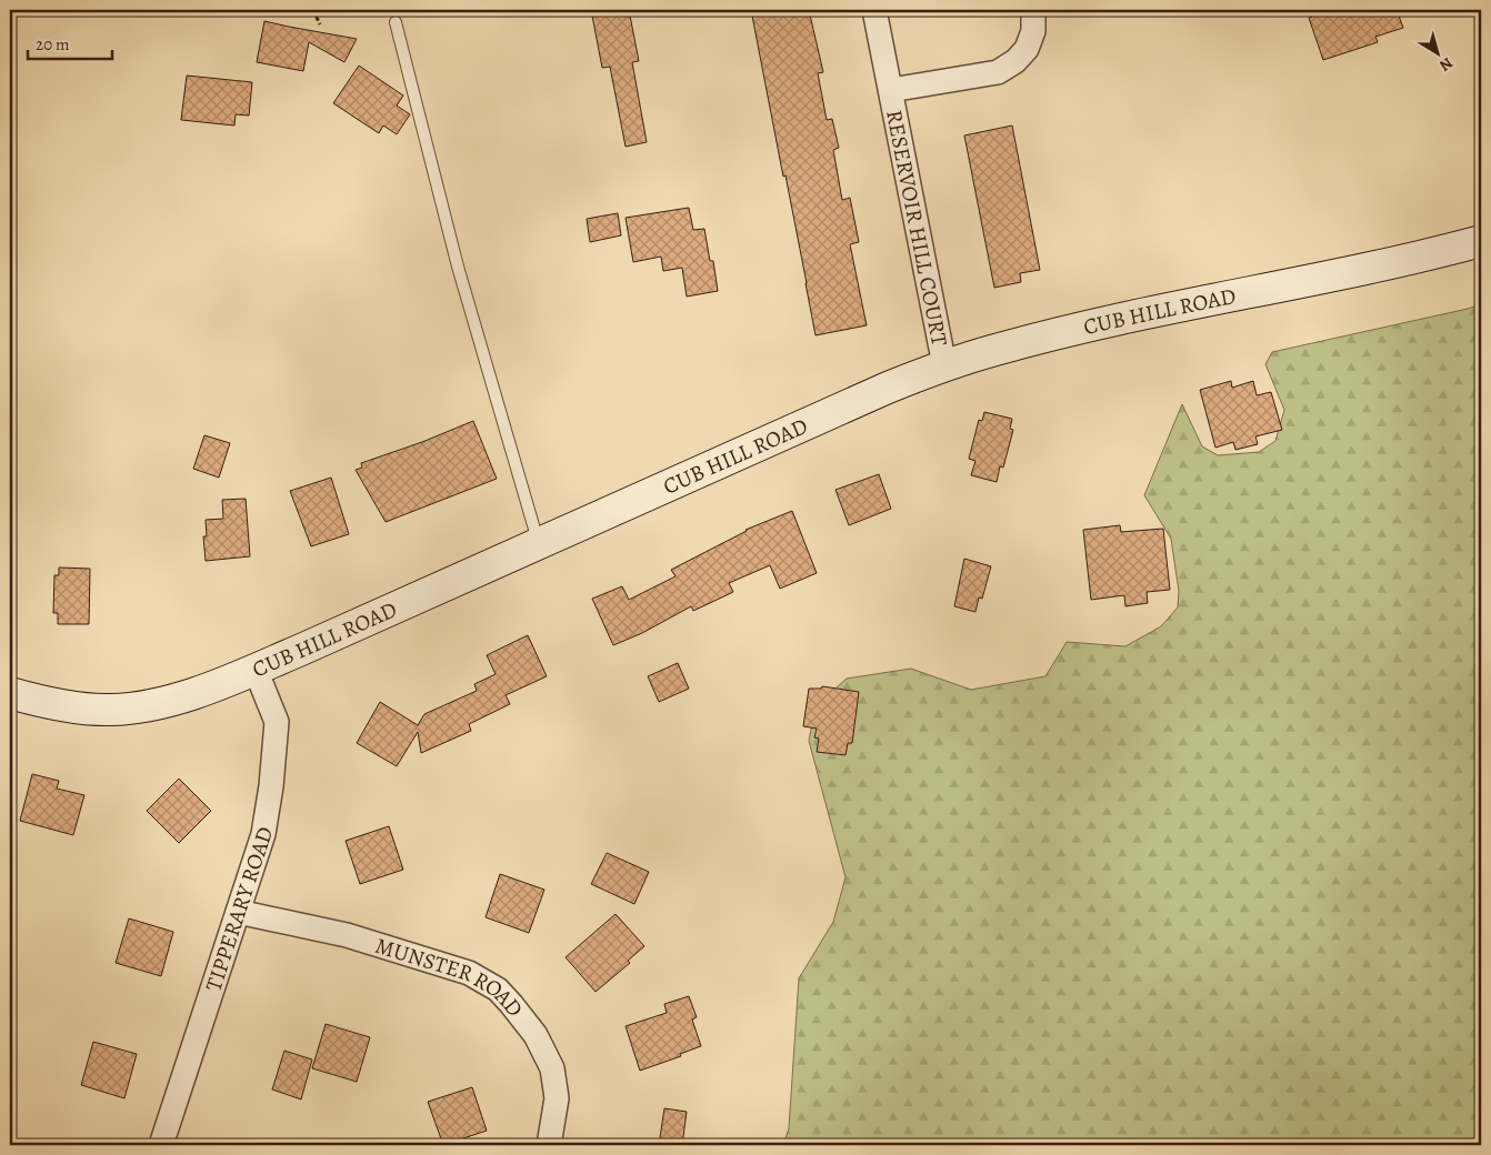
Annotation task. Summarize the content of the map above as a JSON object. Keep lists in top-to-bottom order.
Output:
{
  "streets": {
    "street": [
      "RESERVOIR HILL COURT",
      "CUB HILL ROAD",
      "TIPPERARY ROAD",
      "MUNSTER ROAD"
    ]
  },
  "crossings": [
    ["RESERVOIR HILL COURT", "CUB HILL ROAD"],
    ["CUB HILL ROAD", "TIPPERARY ROAD"],
    ["TIPPERARY ROAD", "MUNSTER ROAD"]
  ],
  "scale_bar": "20 m",
  "north": "bottom right"
}
